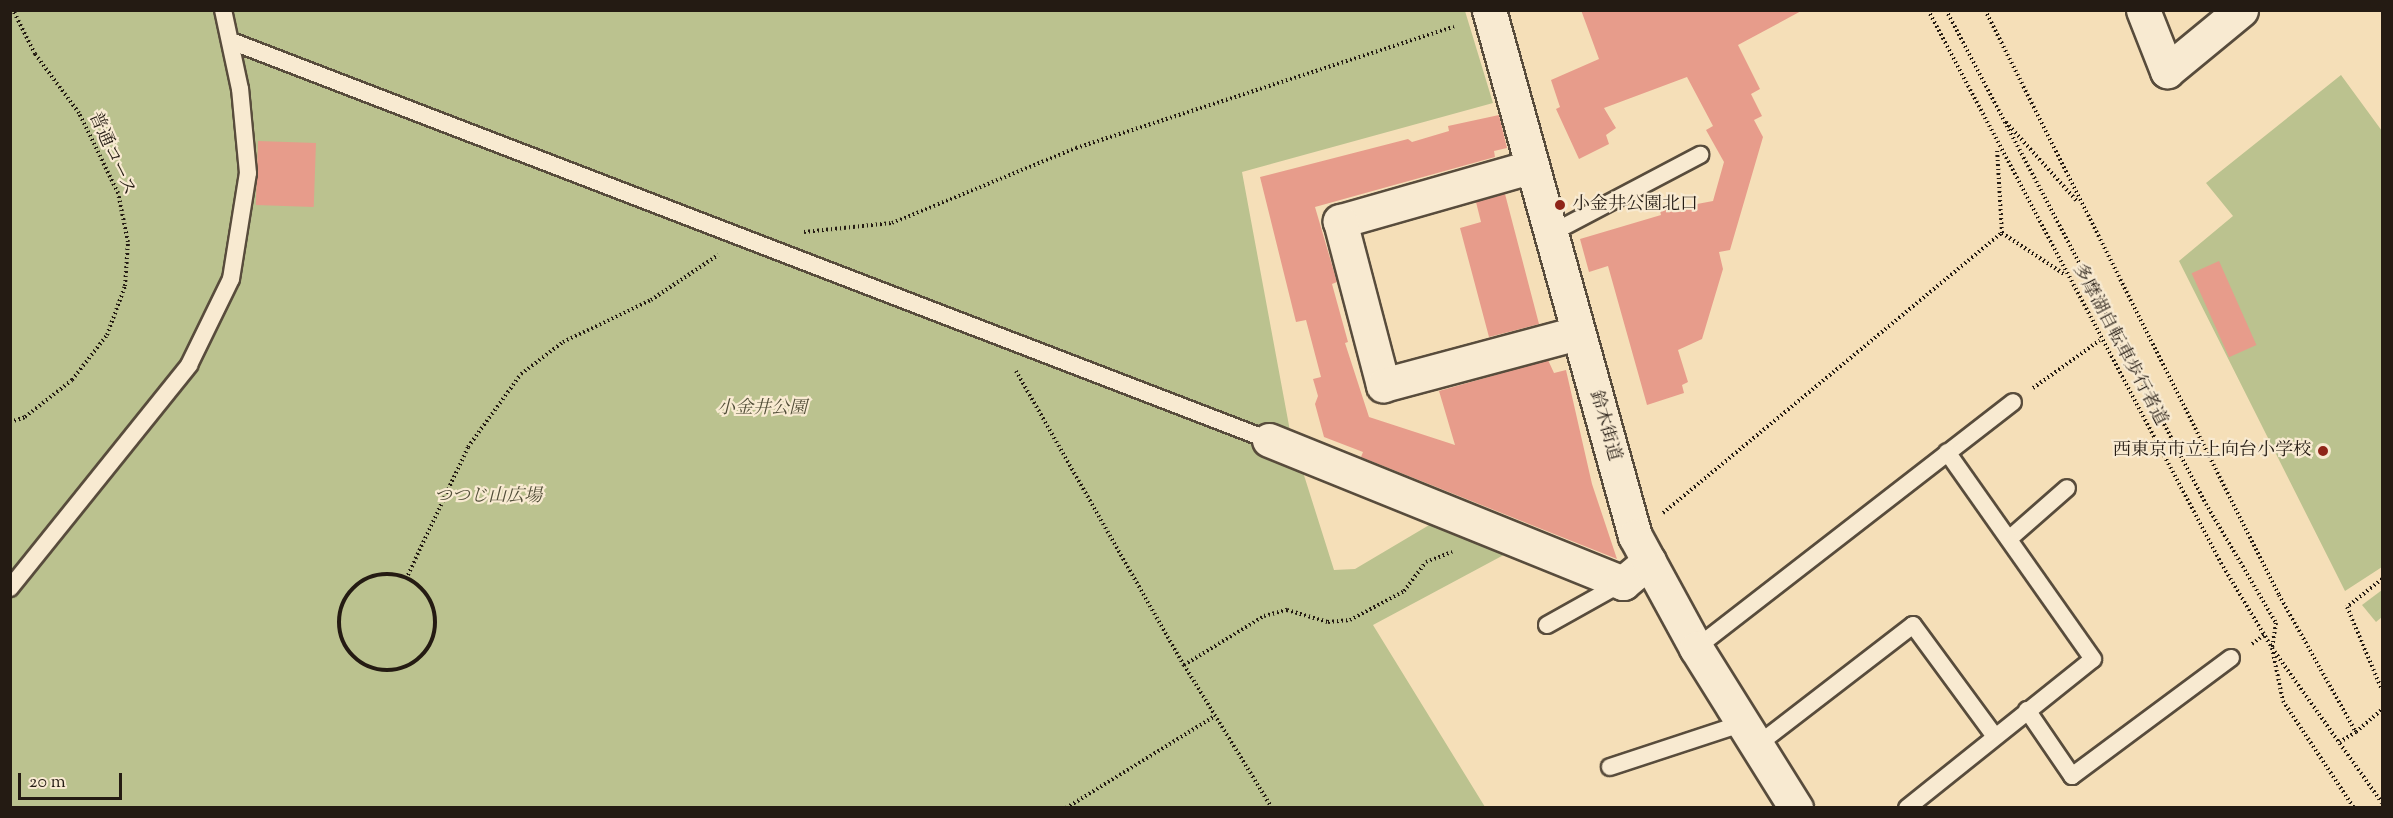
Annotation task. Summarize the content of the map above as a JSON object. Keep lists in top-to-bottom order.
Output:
{
  "streets": {
    "street": ["鈴木街道"],
    "path": ["普通コース", "多摩湖自転車歩行者道"]
  },
  "parks": ["小金井公園", "つつじ山広場"],
  "places": ["小金井公園北口", "西東京市立上向台小学校"],
  "scale_bar": "20 m"
}
